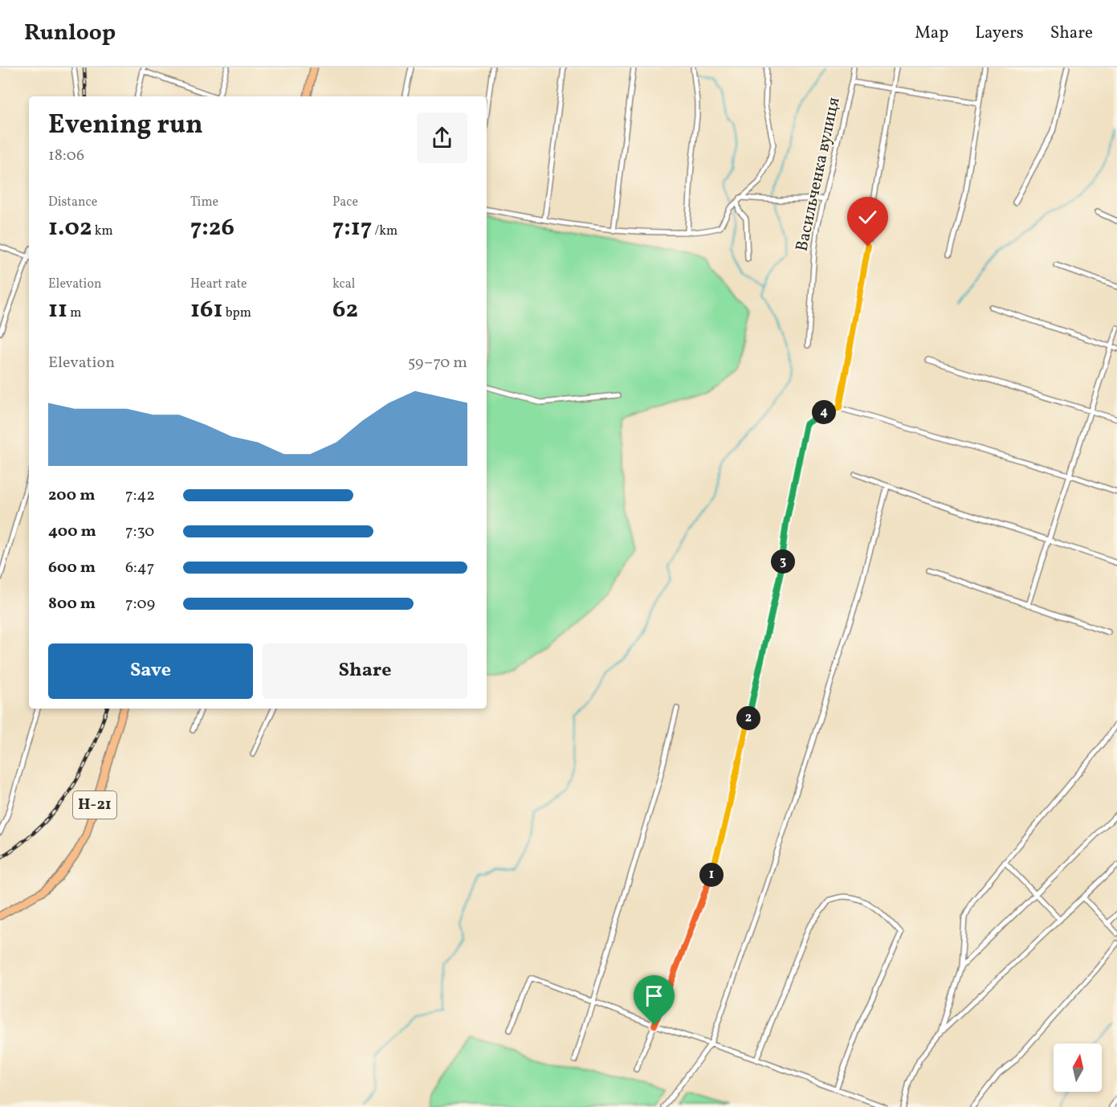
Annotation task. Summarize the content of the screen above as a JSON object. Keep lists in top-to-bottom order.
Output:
{
  "streets": {
    "main road": ["Н-21"],
    "street": ["Васильченка вулиця"]
  },
  "north": "top",
  "page": {
    "header": "Runloop",
    "nav": ["Map", "Layers", "Share"],
    "heading": ["Evening run", "18:06"],
    "stats": [
      ["Distance", "1.02 km"],
      ["Time", "7:26"],
      ["Pace", "7:17 /km"],
      ["Elevation", "11 m"],
      ["Heart rate", "161 bpm"],
      ["kcal", "62"]
    ],
    "chart": ["Elevation", "59–70 m"],
    "pins": [
      "4",
      "3",
      "2",
      "1"
    ],
    "list": [
      {
        "name": "200 m",
        "note": "7:42"
      },
      {
        "name": "400 m",
        "note": "7:30"
      },
      {
        "name": "600 m",
        "note": "6:47"
      },
      {
        "name": "800 m",
        "note": "7:09"
      }
    ],
    "buttons": ["Save", "Share"]
  }
}
